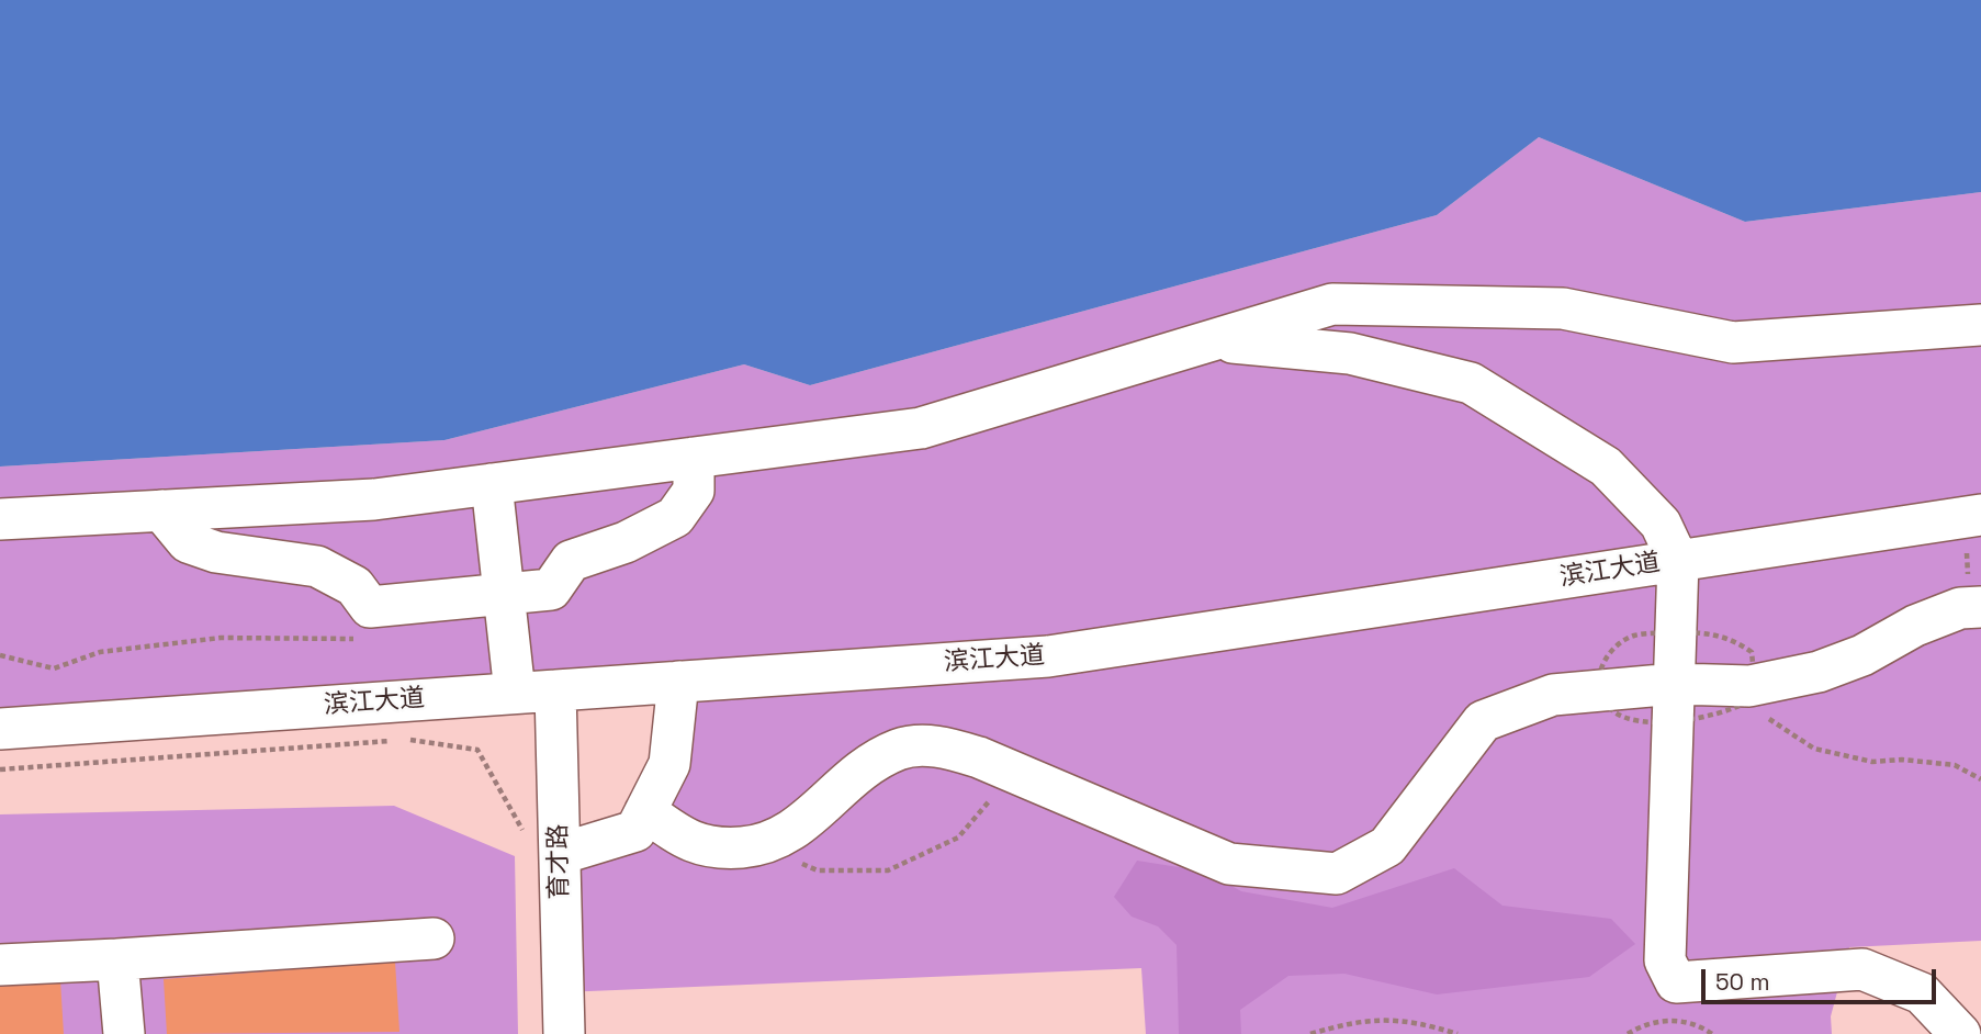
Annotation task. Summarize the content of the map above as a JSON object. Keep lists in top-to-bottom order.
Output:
{
  "streets": {
    "street": ["滨江大道", "育才路"]
  },
  "crossings": [
    ["滨江大道", "育才路"]
  ],
  "scale_bar": "50 m"
}
